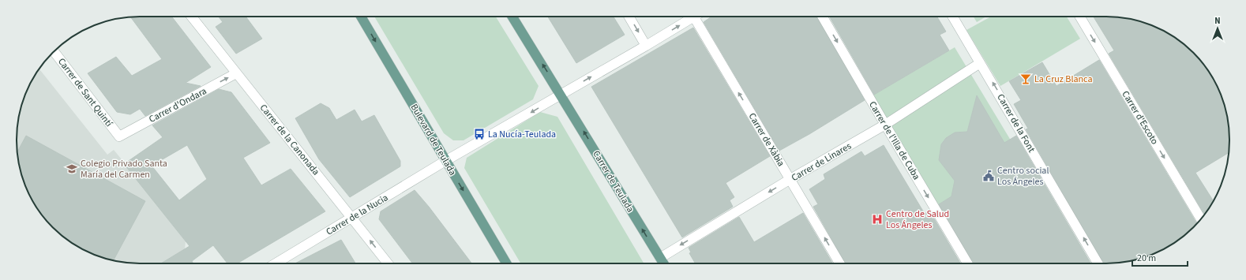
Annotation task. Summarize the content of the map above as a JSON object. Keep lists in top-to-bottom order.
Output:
{
  "streets": {
    "main road": ["Bulevard de Teulada", "Carrer de Teulada"],
    "street": [
      "Carrer de Sant Quintí",
      "Carrer d'Ondara",
      "Carrer d'Escoto",
      "Carrer de la Font",
      "Carrer de la Canonada",
      "Carrer de Xàbia",
      "Carrer de l'Illa de Cuba",
      "Carrer de Linares",
      "Carrer de la Nucia"
    ]
  },
  "crossings": [
    ["Carrer de Sant Quintí", "Carrer d'Ondara"],
    ["Carrer d'Ondara", "Carrer de la Canonada"],
    ["Carrer de la Font", "Carrer de Linares"],
    ["Carrer de la Canonada", "Carrer de la Nucia"],
    ["Bulevard de Teulada", "Carrer de la Nucia"],
    ["Carrer de Xàbia", "Carrer de Linares"],
    ["Carrer de l'Illa de Cuba", "Carrer de Linares"],
    ["Carrer de Linares", "Carrer de Teulada"]
  ],
  "one_way": [
    "Carrer d'Ondara",
    "Carrer d'Escoto",
    "Carrer de la Font",
    "Bulevard de Teulada",
    "Carrer de Xàbia",
    "Carrer de l'Illa de Cuba",
    "Carrer de Linares",
    "Carrer de Teulada"
  ],
  "places": {
    "bar": ["La Cruz Blanca"],
    "bus stop": ["La Nucía-Teulada"],
    "school or university": ["Colegio Privado Santa María del Carmen"],
    "public building": ["Centro social Los Ángeles"],
    "hospital": ["Centro de Salud Los Ángeles"]
  },
  "scale_bar": "20 m",
  "north": "top"
}
